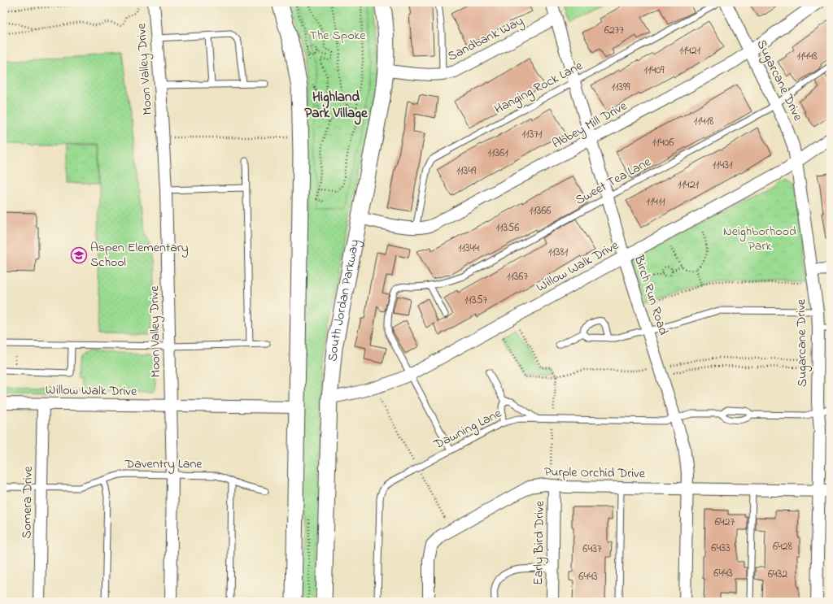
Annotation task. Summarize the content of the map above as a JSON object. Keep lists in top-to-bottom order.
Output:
{
  "streets": {
    "street": [
      "Sandbank Way",
      "Moon Valley Drive",
      "Sugarcane Drive",
      "Abbey Mill Drive",
      "Willow Walk Drive",
      "Birch Run Road",
      "South Jordan Parkway",
      "Purple Orchid Drive",
      "Somera Drive",
      "Early Bird Drive"
    ],
    "lane": [
      "Hanging Rock Lane",
      "Sweet Tea Lane",
      "Dawning Lane",
      "Daventry Lane"
    ]
  },
  "crossings": [
    ["Sandbank Way", "Birch Run Road"],
    ["Sandbank Way", "South Jordan Parkway"],
    ["Moon Valley Drive", "Willow Walk Drive"],
    ["Moon Valley Drive", "Daventry Lane"],
    ["Sugarcane Drive", "Abbey Mill Drive"],
    ["Sugarcane Drive", "Sweet Tea Lane"],
    ["Sugarcane Drive", "Willow Walk Drive"],
    ["Sugarcane Drive", "Dawning Lane"],
    ["Sugarcane Drive", "Purple Orchid Drive"],
    ["Hanging Rock Lane", "Abbey Mill Drive"],
    ["Hanging Rock Lane", "Birch Run Road"],
    ["Abbey Mill Drive", "Birch Run Road"],
    ["Abbey Mill Drive", "South Jordan Parkway"],
    ["Sweet Tea Lane", "Willow Walk Drive"],
    ["Sweet Tea Lane", "Birch Run Road"],
    ["Willow Walk Drive", "Birch Run Road"],
    ["Willow Walk Drive", "South Jordan Parkway"],
    ["Willow Walk Drive", "Somera Drive"],
    ["Birch Run Road", "Dawning Lane"],
    ["Birch Run Road", "Purple Orchid Drive"],
    ["Daventry Lane", "Somera Drive"],
    ["Purple Orchid Drive", "Early Bird Drive"]
  ],
  "districts": ["Highland Park Village"],
  "parks": ["The Spoke", "Neighborhood Park"],
  "places": {
    "school or university": ["Aspen Elementary School"]
  },
  "house_numbers": [
    "6277",
    "11421",
    "11448",
    "11409",
    "11399",
    "11418",
    "11371",
    "11406",
    "11361",
    "11431",
    "11349",
    "11421",
    "11411",
    "11366",
    "11356",
    "11344",
    "11381",
    "11367",
    "11357",
    "6427",
    "6428",
    "6433",
    "6437",
    "6443",
    "6432",
    "6443"
  ]
}
